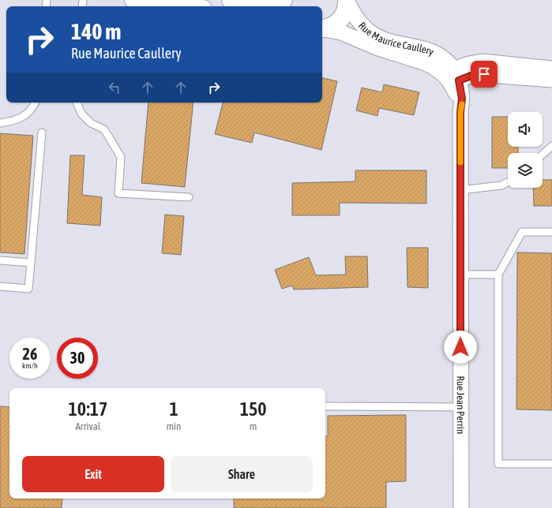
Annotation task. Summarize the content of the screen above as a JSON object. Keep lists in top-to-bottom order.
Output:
{
  "streets": {
    "street": ["Rue Maurice Caullery", "Rue Jean Perrin"]
  },
  "crossings": [
    ["Rue Maurice Caullery", "Rue Jean Perrin"]
  ],
  "page": {
    "turn": ["140 m", "Rue Maurice Caullery"],
    "speed": "26 km/h",
    "limit": "30",
    "eta": [
      "10:17",
      "Arrival",
      "1",
      "min",
      "150",
      "m"
    ],
    "buttons": ["Exit", "Share"]
  }
}
